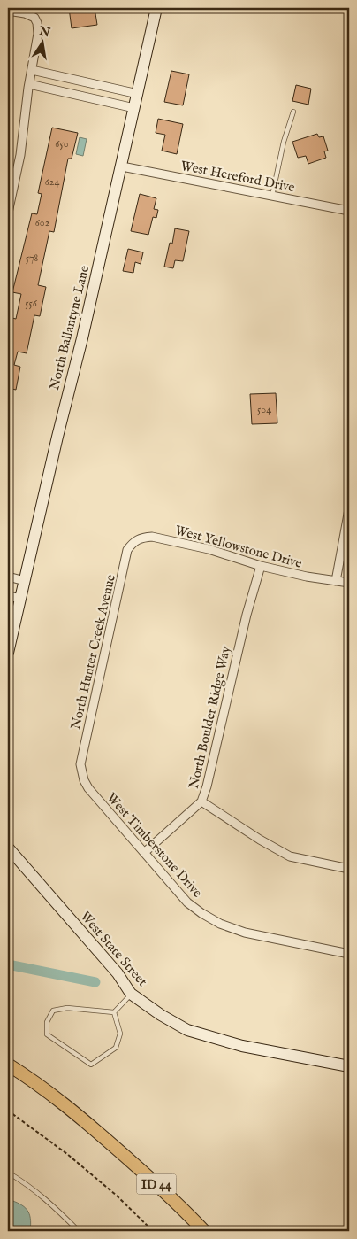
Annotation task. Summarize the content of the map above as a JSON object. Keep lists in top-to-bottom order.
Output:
{
  "streets": {
    "main road": ["ID 44"],
    "street": [
      "West Hereford Drive",
      "North Ballantyne Lane",
      "West Yellowstone Drive",
      "North Hunter Creek Avenue",
      "North Boulder Ridge Way",
      "West Timberstone Drive",
      "West State Street"
    ]
  },
  "crossings": [
    ["West Hereford Drive", "North Ballantyne Lane"],
    ["West Yellowstone Drive", "North Hunter Creek Avenue"],
    ["West Yellowstone Drive", "North Boulder Ridge Way"],
    ["North Hunter Creek Avenue", "West Timberstone Drive"],
    ["North Boulder Ridge Way", "West Timberstone Drive"]
  ],
  "house_numbers": [
    "650",
    "624",
    "602",
    "578",
    "556",
    "504"
  ],
  "north": "top"
}
